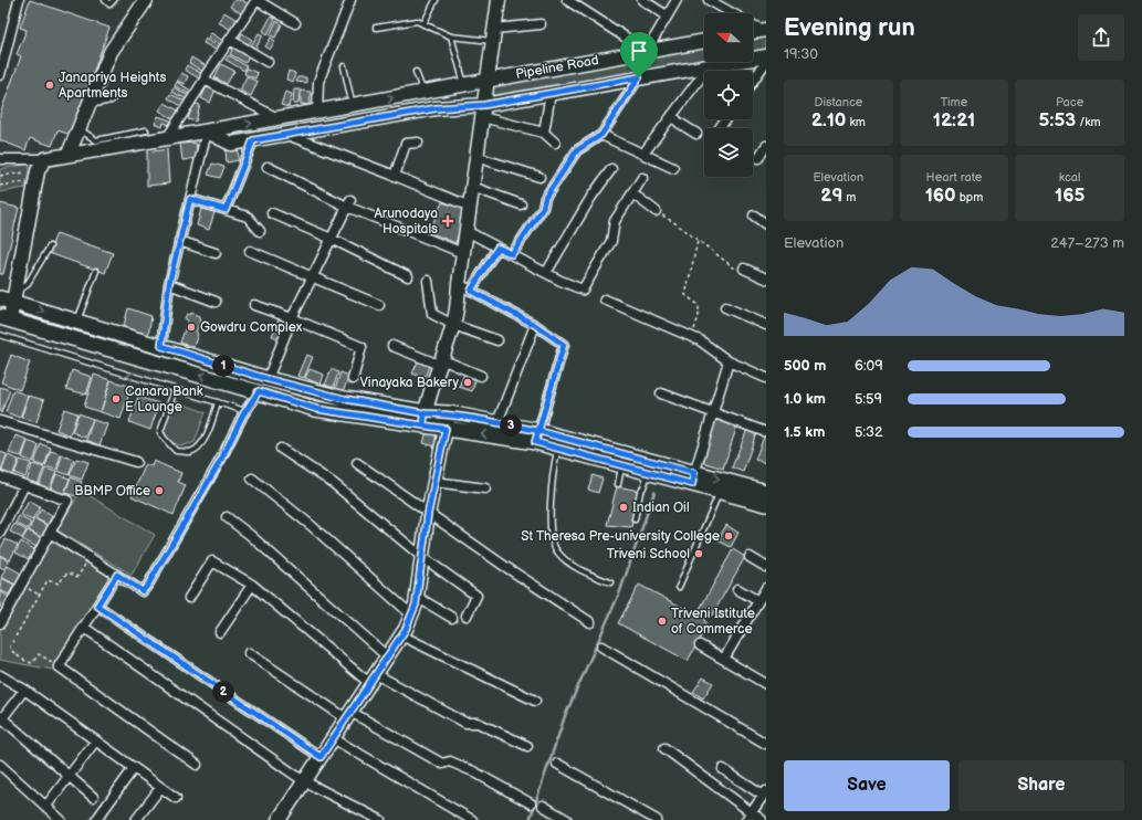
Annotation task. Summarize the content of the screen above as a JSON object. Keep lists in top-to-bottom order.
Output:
{
  "streets": {
    "main road": ["Pipeline Road"]
  },
  "places": {
    "other": [
      "Janapriya Heights Apartments",
      "Gowdru Complex",
      "Vinayaka Bakery",
      "Canara Bank E Lounge",
      "BBMP Office",
      "Indian Oil",
      "St Theresa Pre-university College",
      "Triveni School",
      "Triveni Istitute of Commerce"
    ],
    "health": ["Arunodaya Hospitals"]
  },
  "north": "left",
  "page": {
    "heading": ["Evening run", "19:30"],
    "stats": [
      ["Distance", "2.10 km"],
      ["Time", "12:21"],
      ["Pace", "5:53 /km"],
      ["Elevation", "29 m"],
      ["Heart rate", "160 bpm"],
      ["kcal", "165"]
    ],
    "chart": ["Elevation", "247–273 m"],
    "list": [
      {
        "name": "500 m",
        "note": "6:09"
      },
      {
        "name": "1.0 km",
        "note": "5:59"
      },
      {
        "name": "1.5 km",
        "note": "5:32"
      }
    ],
    "pins": ["1", "3", "2"],
    "buttons": ["Save", "Share"]
  }
}
